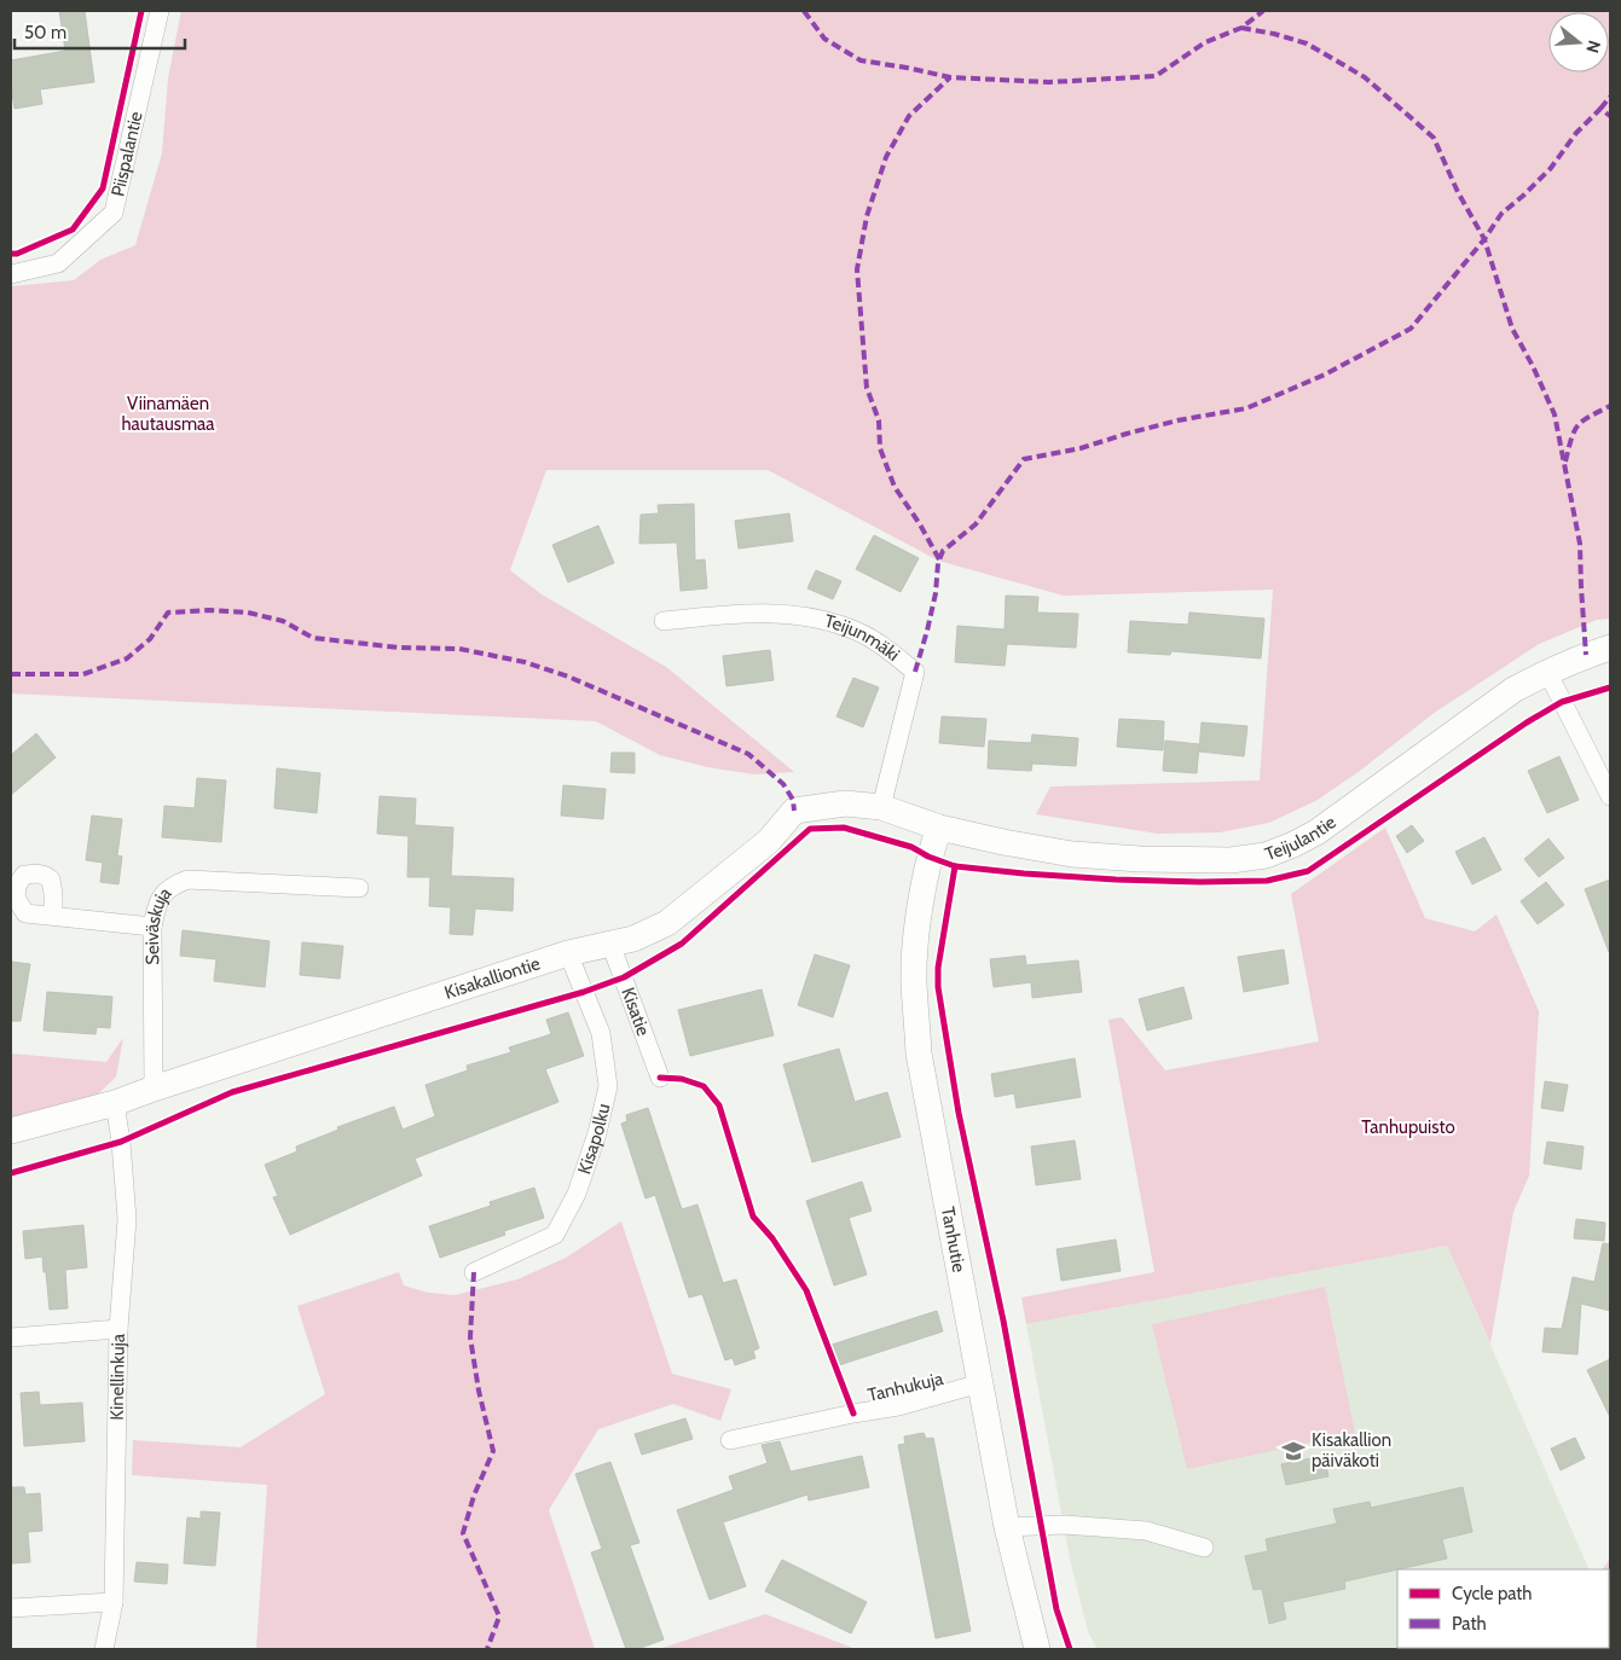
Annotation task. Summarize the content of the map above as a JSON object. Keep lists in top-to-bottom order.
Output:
{
  "streets": {
    "street": [
      "Piispalantie",
      "Teijunmäki",
      "Teijulantie",
      "Seiväskuja",
      "Kisakalliontie",
      "Kisatie",
      "Kisapolku",
      "Tanhutie",
      "Kinellinkuja",
      "Tanhukuja"
    ]
  },
  "crossings": [
    ["Teijunmäki", "Kisakalliontie"],
    ["Teijulantie", "Kisakalliontie"],
    ["Teijulantie", "Tanhutie"],
    ["Seiväskuja", "Kisakalliontie"],
    ["Kisakalliontie", "Kisatie"],
    ["Kisakalliontie", "Kisapolku"],
    ["Kisakalliontie", "Tanhutie"],
    ["Kisakalliontie", "Kinellinkuja"],
    ["Tanhutie", "Tanhukuja"]
  ],
  "parks": ["Viinamäen hautausmaa", "Tanhupuisto"],
  "places": {
    "school or university": ["Kisakallion päiväkoti"]
  },
  "legend": ["Cycle path", "Path"],
  "scale_bar": "50 m",
  "north": "right"
}
